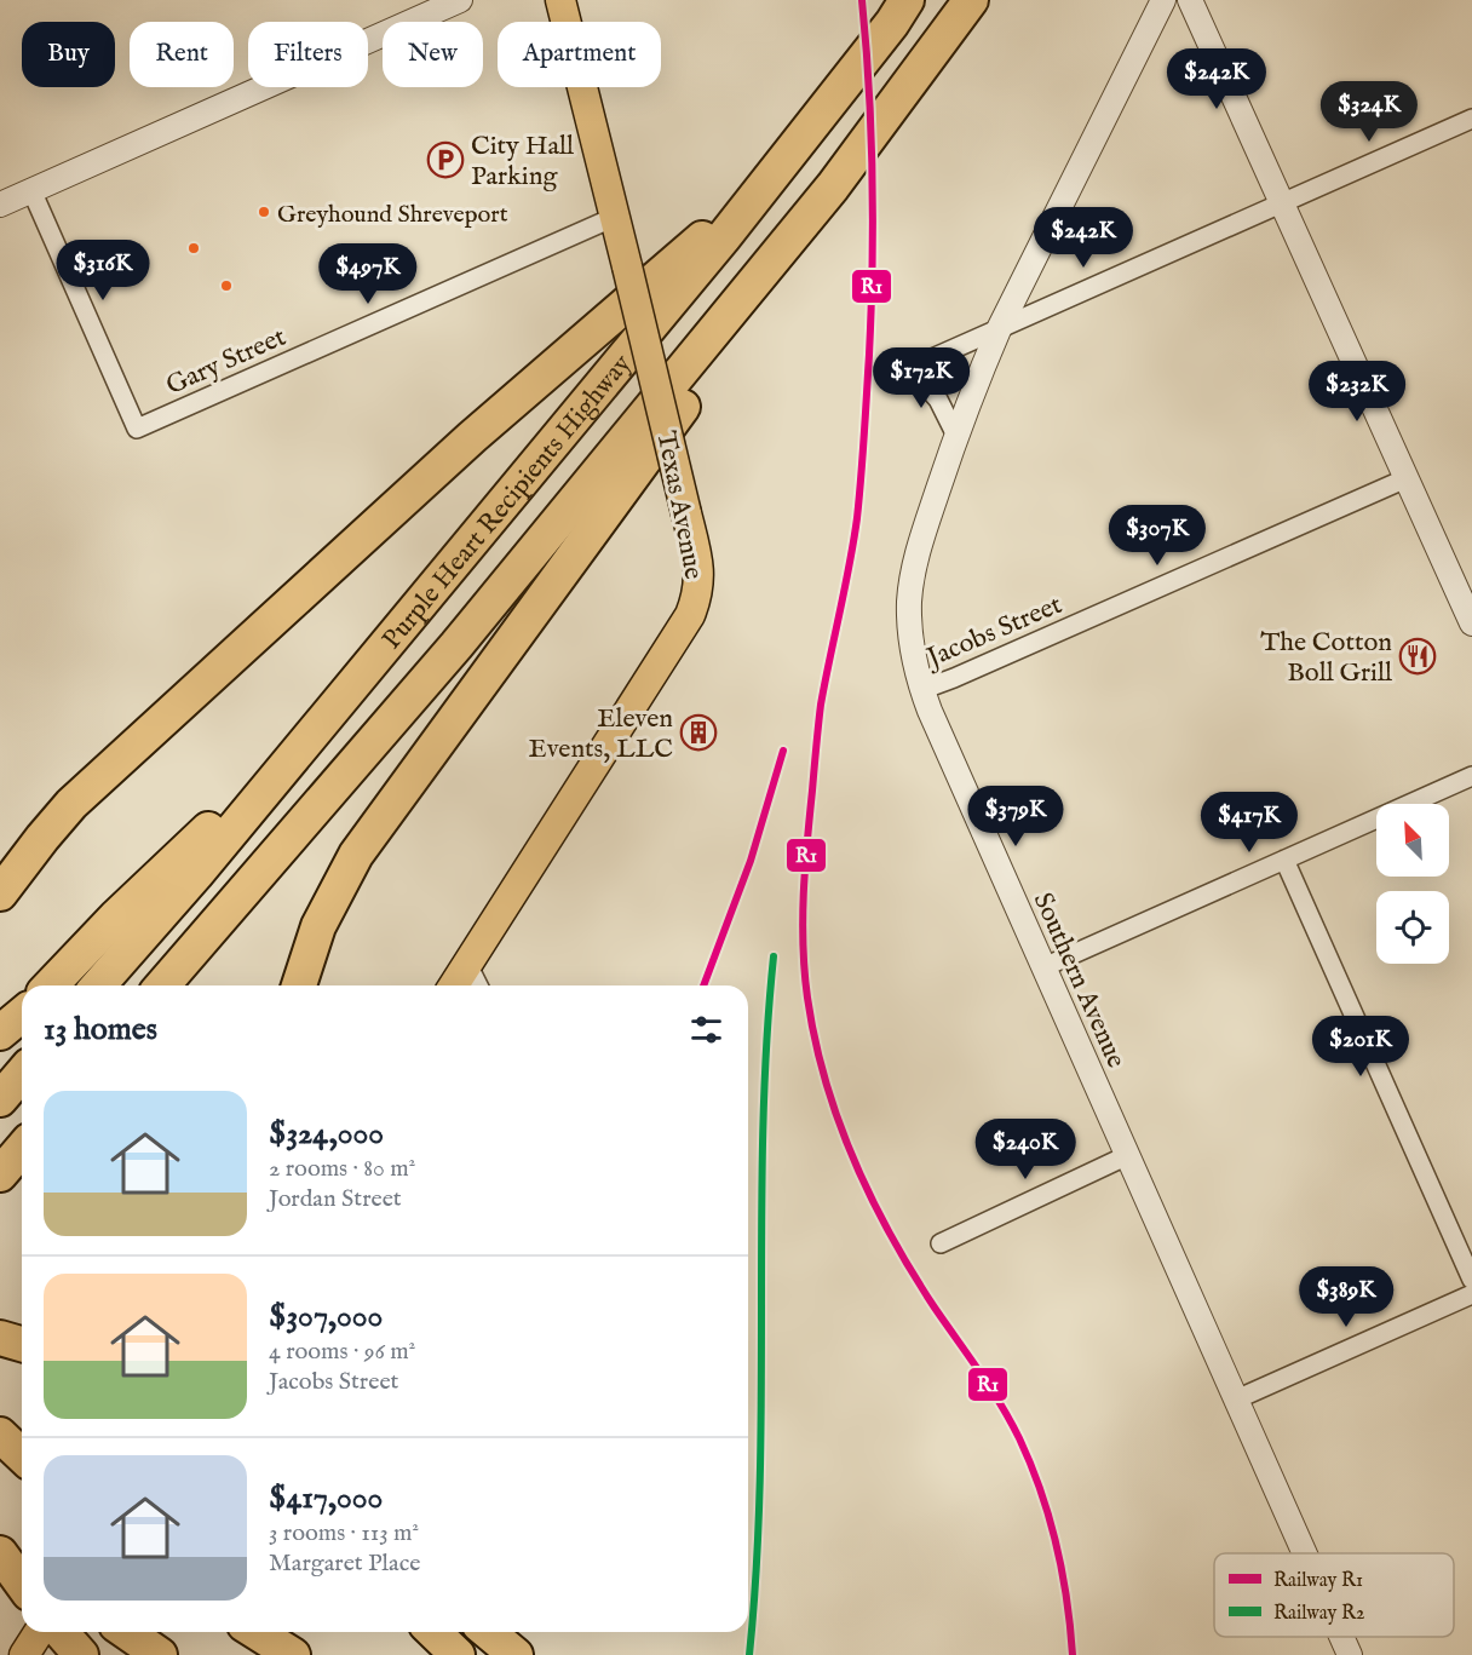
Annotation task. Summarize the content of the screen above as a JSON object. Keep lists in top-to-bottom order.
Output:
{
  "streets": {
    "highway": ["Purple Heart Recipients Highway"],
    "main road": ["Texas Avenue"],
    "street": ["Gary Street", "Jacobs Street", "Southern Avenue"]
  },
  "crossings": [
    ["Gary Street", "Texas Avenue"],
    ["Jacobs Street", "Southern Avenue"]
  ],
  "places": {
    "parking": ["City Hall Parking"],
    "other": ["Greyhound Shreveport"],
    "restaurant": ["The Cotton Boll Grill"],
    "building": ["Eleven Events, LLC"]
  },
  "lines": ["rail line R1", "rail line R2"],
  "legend": ["Railway R1", "Railway R2"],
  "north": "top left",
  "page": {
    "chip": [
      "Buy",
      "Rent",
      "Filters",
      "New",
      "Apartment"
    ],
    "price": [
      "$242K",
      "$324K",
      "$242K",
      "$316K",
      "$497K",
      "$172K",
      "$232K",
      "$307K",
      "$379K",
      "$417K",
      "$201K",
      "$240K",
      "$389K"
    ],
    "heading": "13 homes",
    "list": [
      {
        "name": "$324,000",
        "note": "2 rooms · 80 m² · Jordan Street"
      },
      {
        "name": "$307,000",
        "note": "4 rooms · 96 m² · Jacobs Street"
      },
      {
        "name": "$417,000",
        "note": "3 rooms · 113 m² · Margaret Place"
      }
    ]
  }
}
